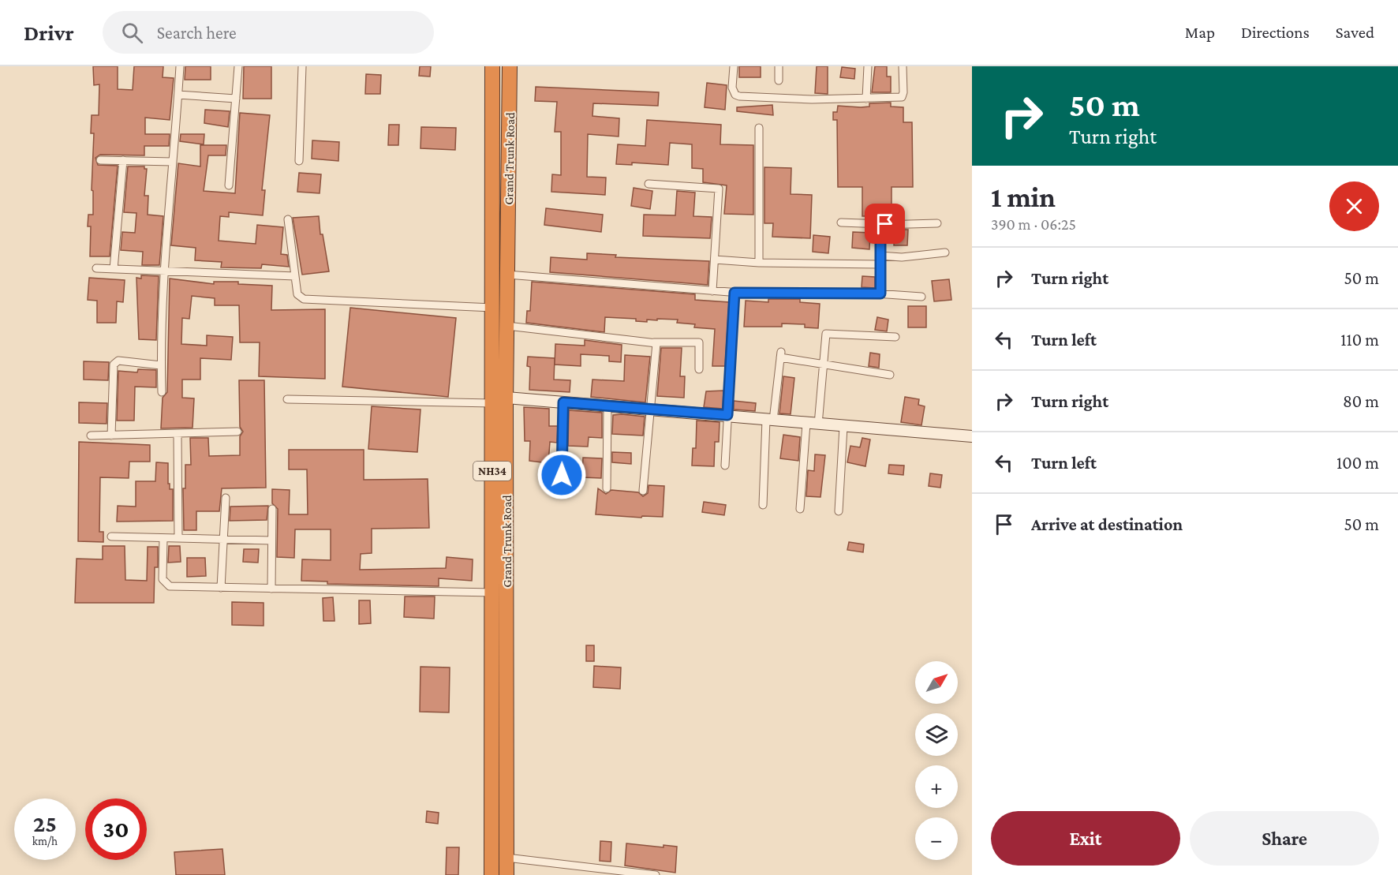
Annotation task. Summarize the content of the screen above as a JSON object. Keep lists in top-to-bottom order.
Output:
{
  "streets": {
    "highway": ["Grand Trunk Road", "NH34"]
  },
  "north": "top right",
  "page": {
    "header": "Drivr",
    "search": "Search here",
    "nav": ["Map", "Directions", "Saved"],
    "turn": ["50 m", "Turn right"],
    "heading": ["1 min", "390 m · 06:25"],
    "list": [
      {
        "name": "Turn right",
        "value": "50 m"
      },
      {
        "name": "Turn left",
        "value": "110 m"
      },
      {
        "name": "Turn right",
        "value": "80 m"
      },
      {
        "name": "Turn left",
        "value": "100 m"
      },
      {
        "name": "Arrive at destination",
        "value": "50 m"
      }
    ],
    "map_buttons": ["+", "−"],
    "speed": "25 km/h",
    "limit": "30",
    "buttons": ["Exit", "Share"]
  }
}
